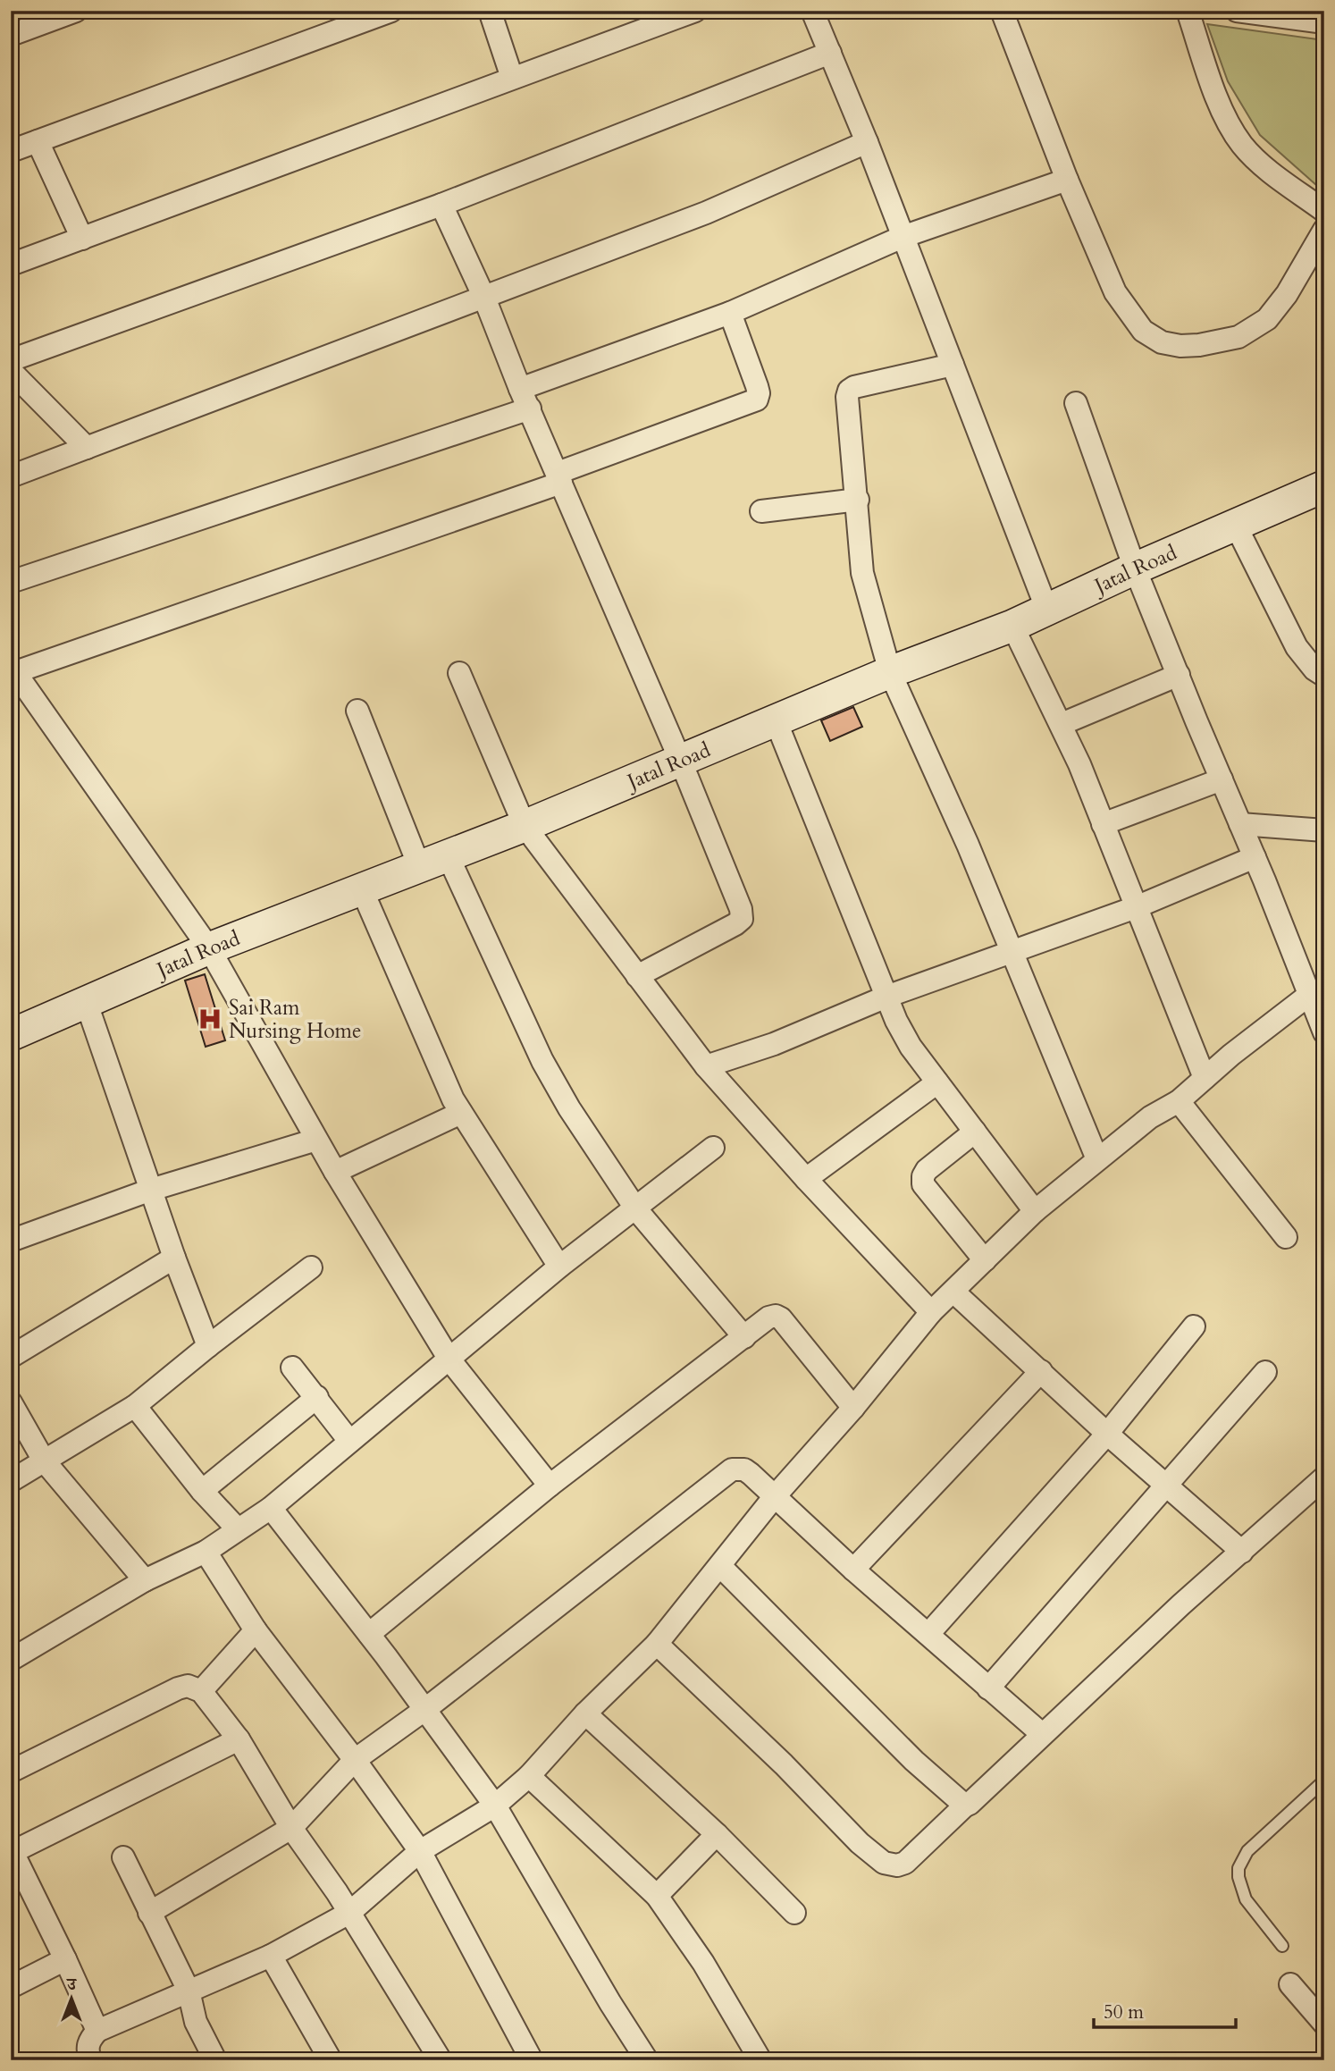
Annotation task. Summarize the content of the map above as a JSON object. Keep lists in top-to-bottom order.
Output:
{
  "streets": {
    "main road": ["Jatal Road"]
  },
  "places": {
    "hospital": ["Sai Ram Nursing Home"]
  },
  "scale_bar": "50 m",
  "north": "top"
}
